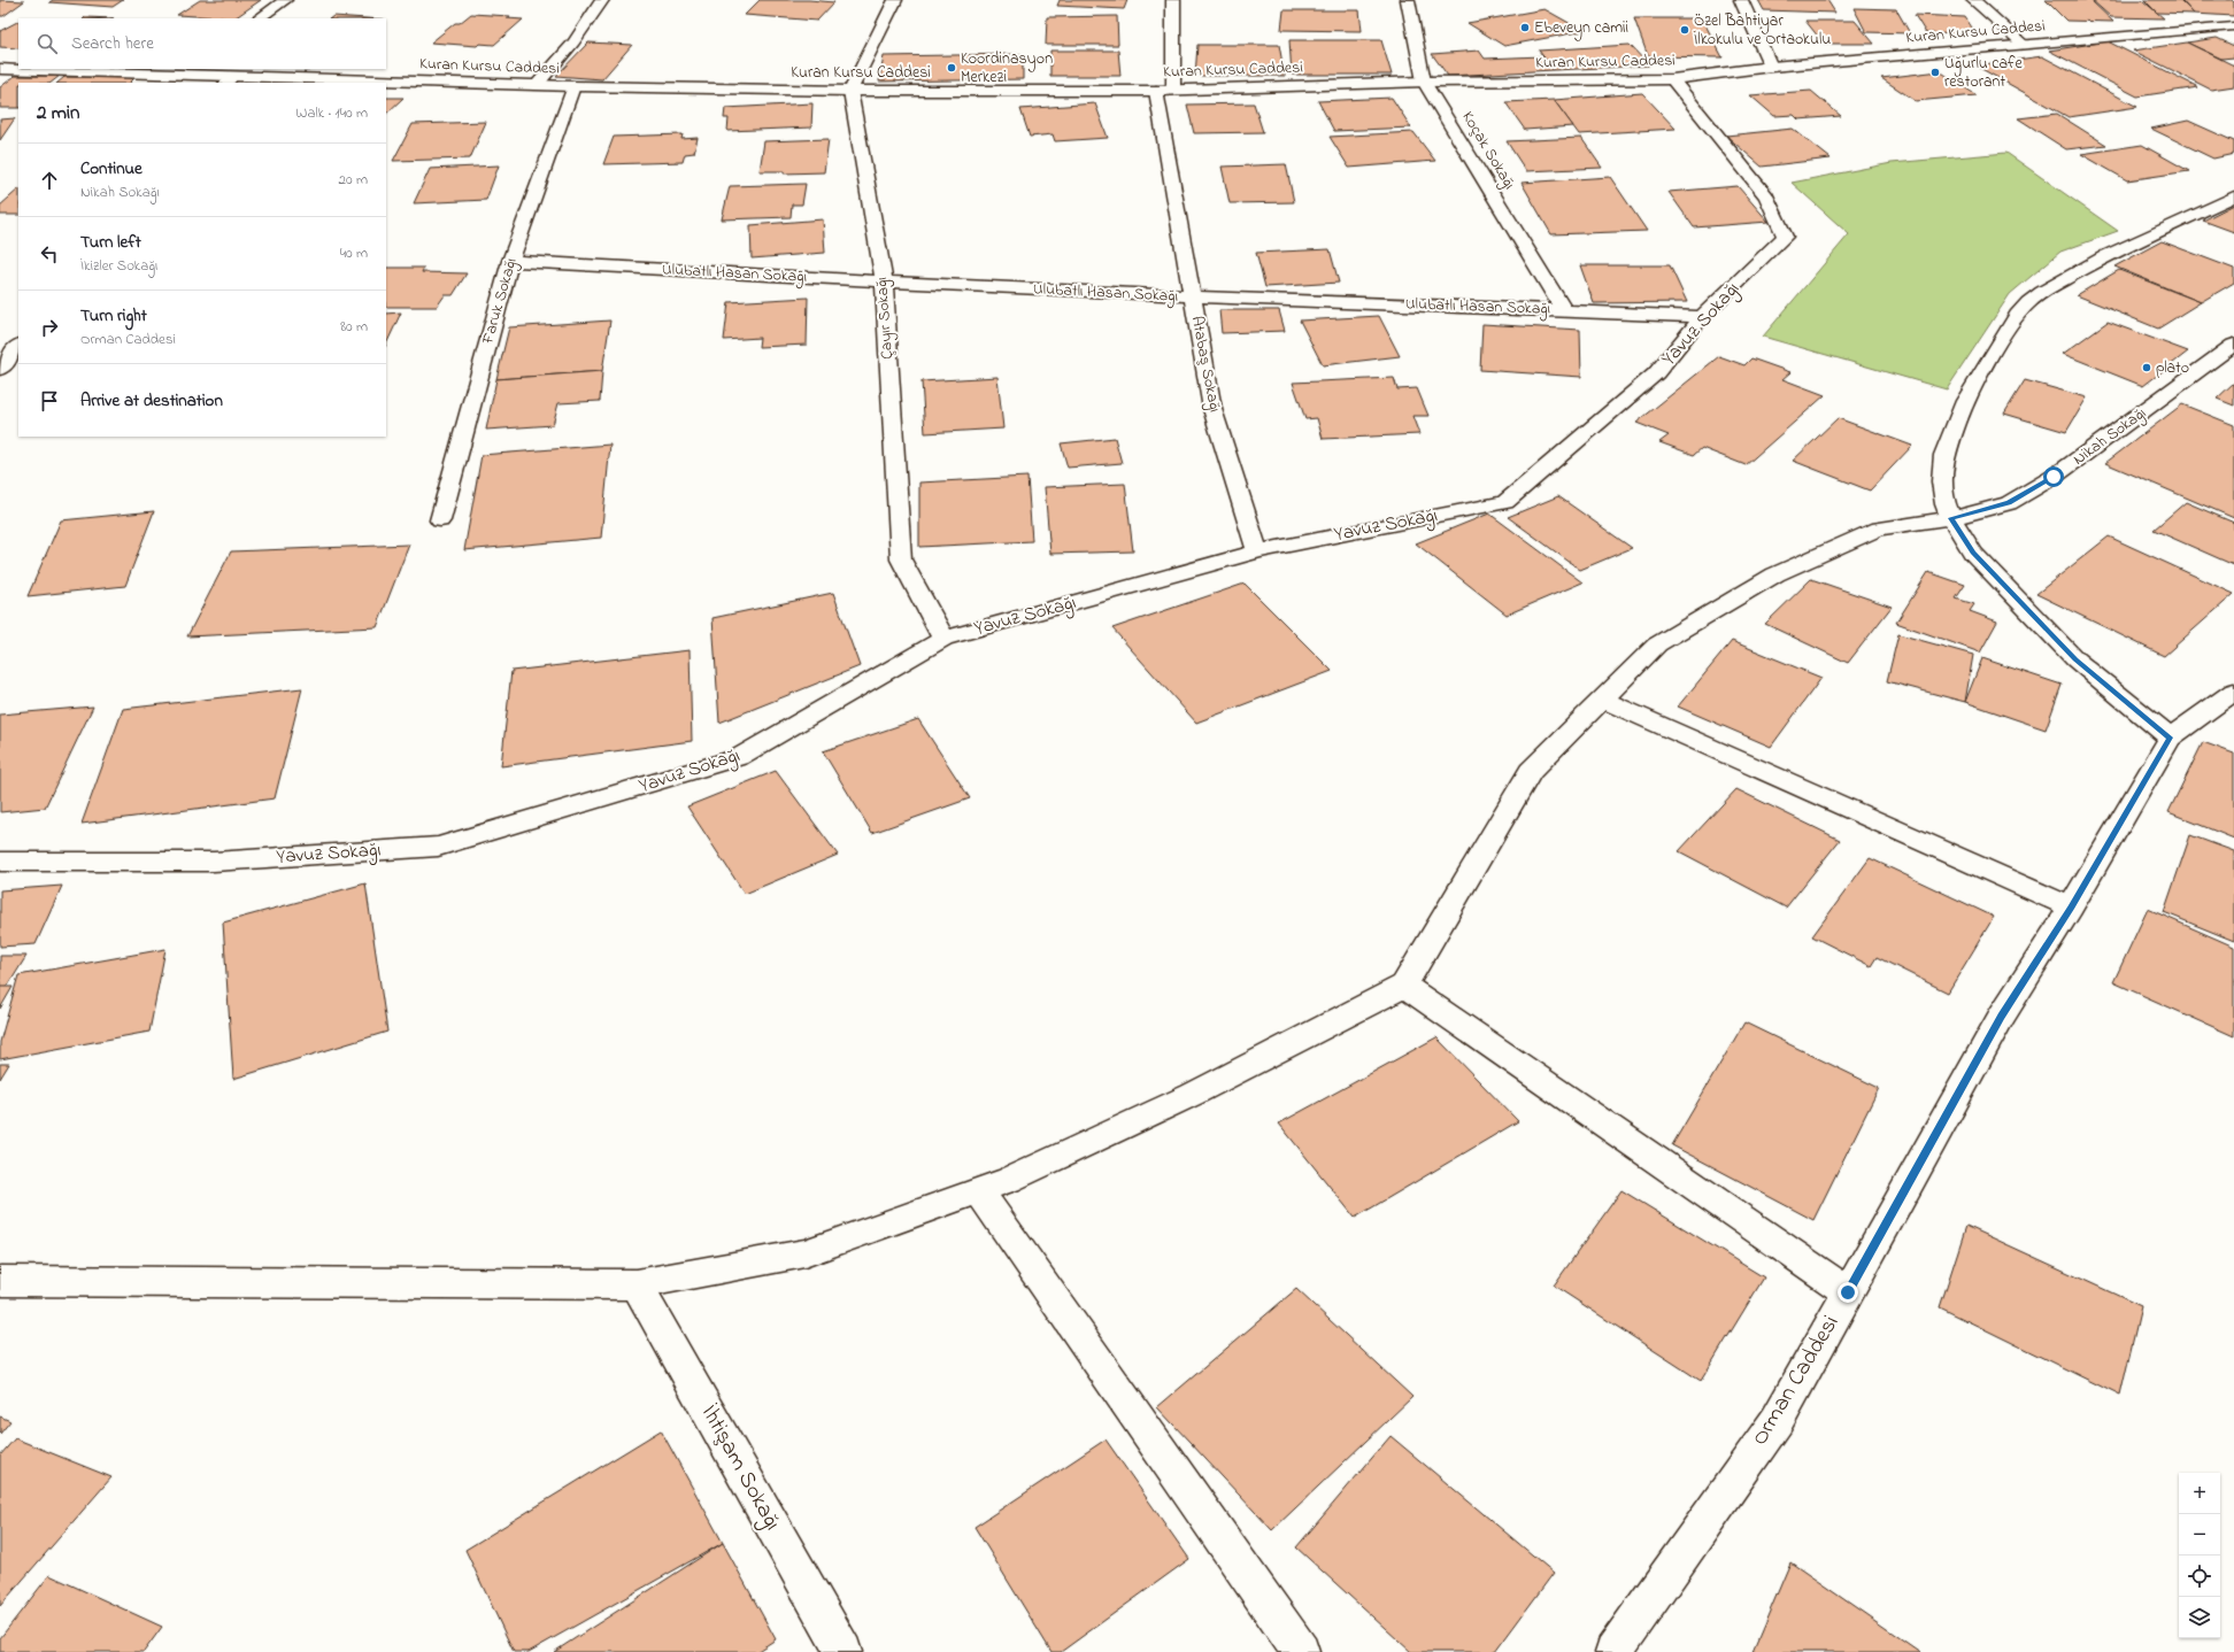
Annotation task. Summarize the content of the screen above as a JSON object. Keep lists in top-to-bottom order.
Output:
{
  "streets": {
    "street": [
      "Kuran Kursu Caddesi",
      "Koçak Sokağı",
      "Ulubatlı Hasan Sokağı",
      "Faruk Sokağı",
      "Çayır Sokağı",
      "Yavuz Sokağı",
      "Atabaş Sokağı",
      "Nikah Sokağı",
      "Orman Caddesi",
      "İhtişam Sokağı"
    ]
  },
  "crossings": [
    ["Kuran Kursu Caddesi", "Koçak Sokağı"],
    ["Kuran Kursu Caddesi", "Faruk Sokağı"],
    ["Kuran Kursu Caddesi", "Çayır Sokağı"],
    ["Kuran Kursu Caddesi", "Yavuz Sokağı"],
    ["Kuran Kursu Caddesi", "Atabaş Sokağı"],
    ["Koçak Sokağı", "Ulubatlı Hasan Sokağı"],
    ["Ulubatlı Hasan Sokağı", "Faruk Sokağı"],
    ["Ulubatlı Hasan Sokağı", "Çayır Sokağı"],
    ["Ulubatlı Hasan Sokağı", "Yavuz Sokağı"],
    ["Ulubatlı Hasan Sokağı", "Atabaş Sokağı"],
    ["Çayır Sokağı", "Yavuz Sokağı"],
    ["Yavuz Sokağı", "Atabaş Sokağı"]
  ],
  "places": [
    "Ebeveyn camii",
    "Özel Bahtiyar İlkokulu ve Ortaokulu",
    "Koordinasyon Merkezi",
    "Uğurlu cafe restorant",
    "plato"
  ],
  "page": {
    "search": "Search here",
    "heading": ["2 min", "Walk · 140 m"],
    "list": [
      ["Continue", "Nikah Sokağı", "20 m"],
      ["Turn left", "İkizler Sokağı", "40 m"],
      ["Turn right", "Orman Caddesi", "80 m"],
      "Arrive at destination"
    ],
    "map_buttons": ["+", "−"]
  }
}
